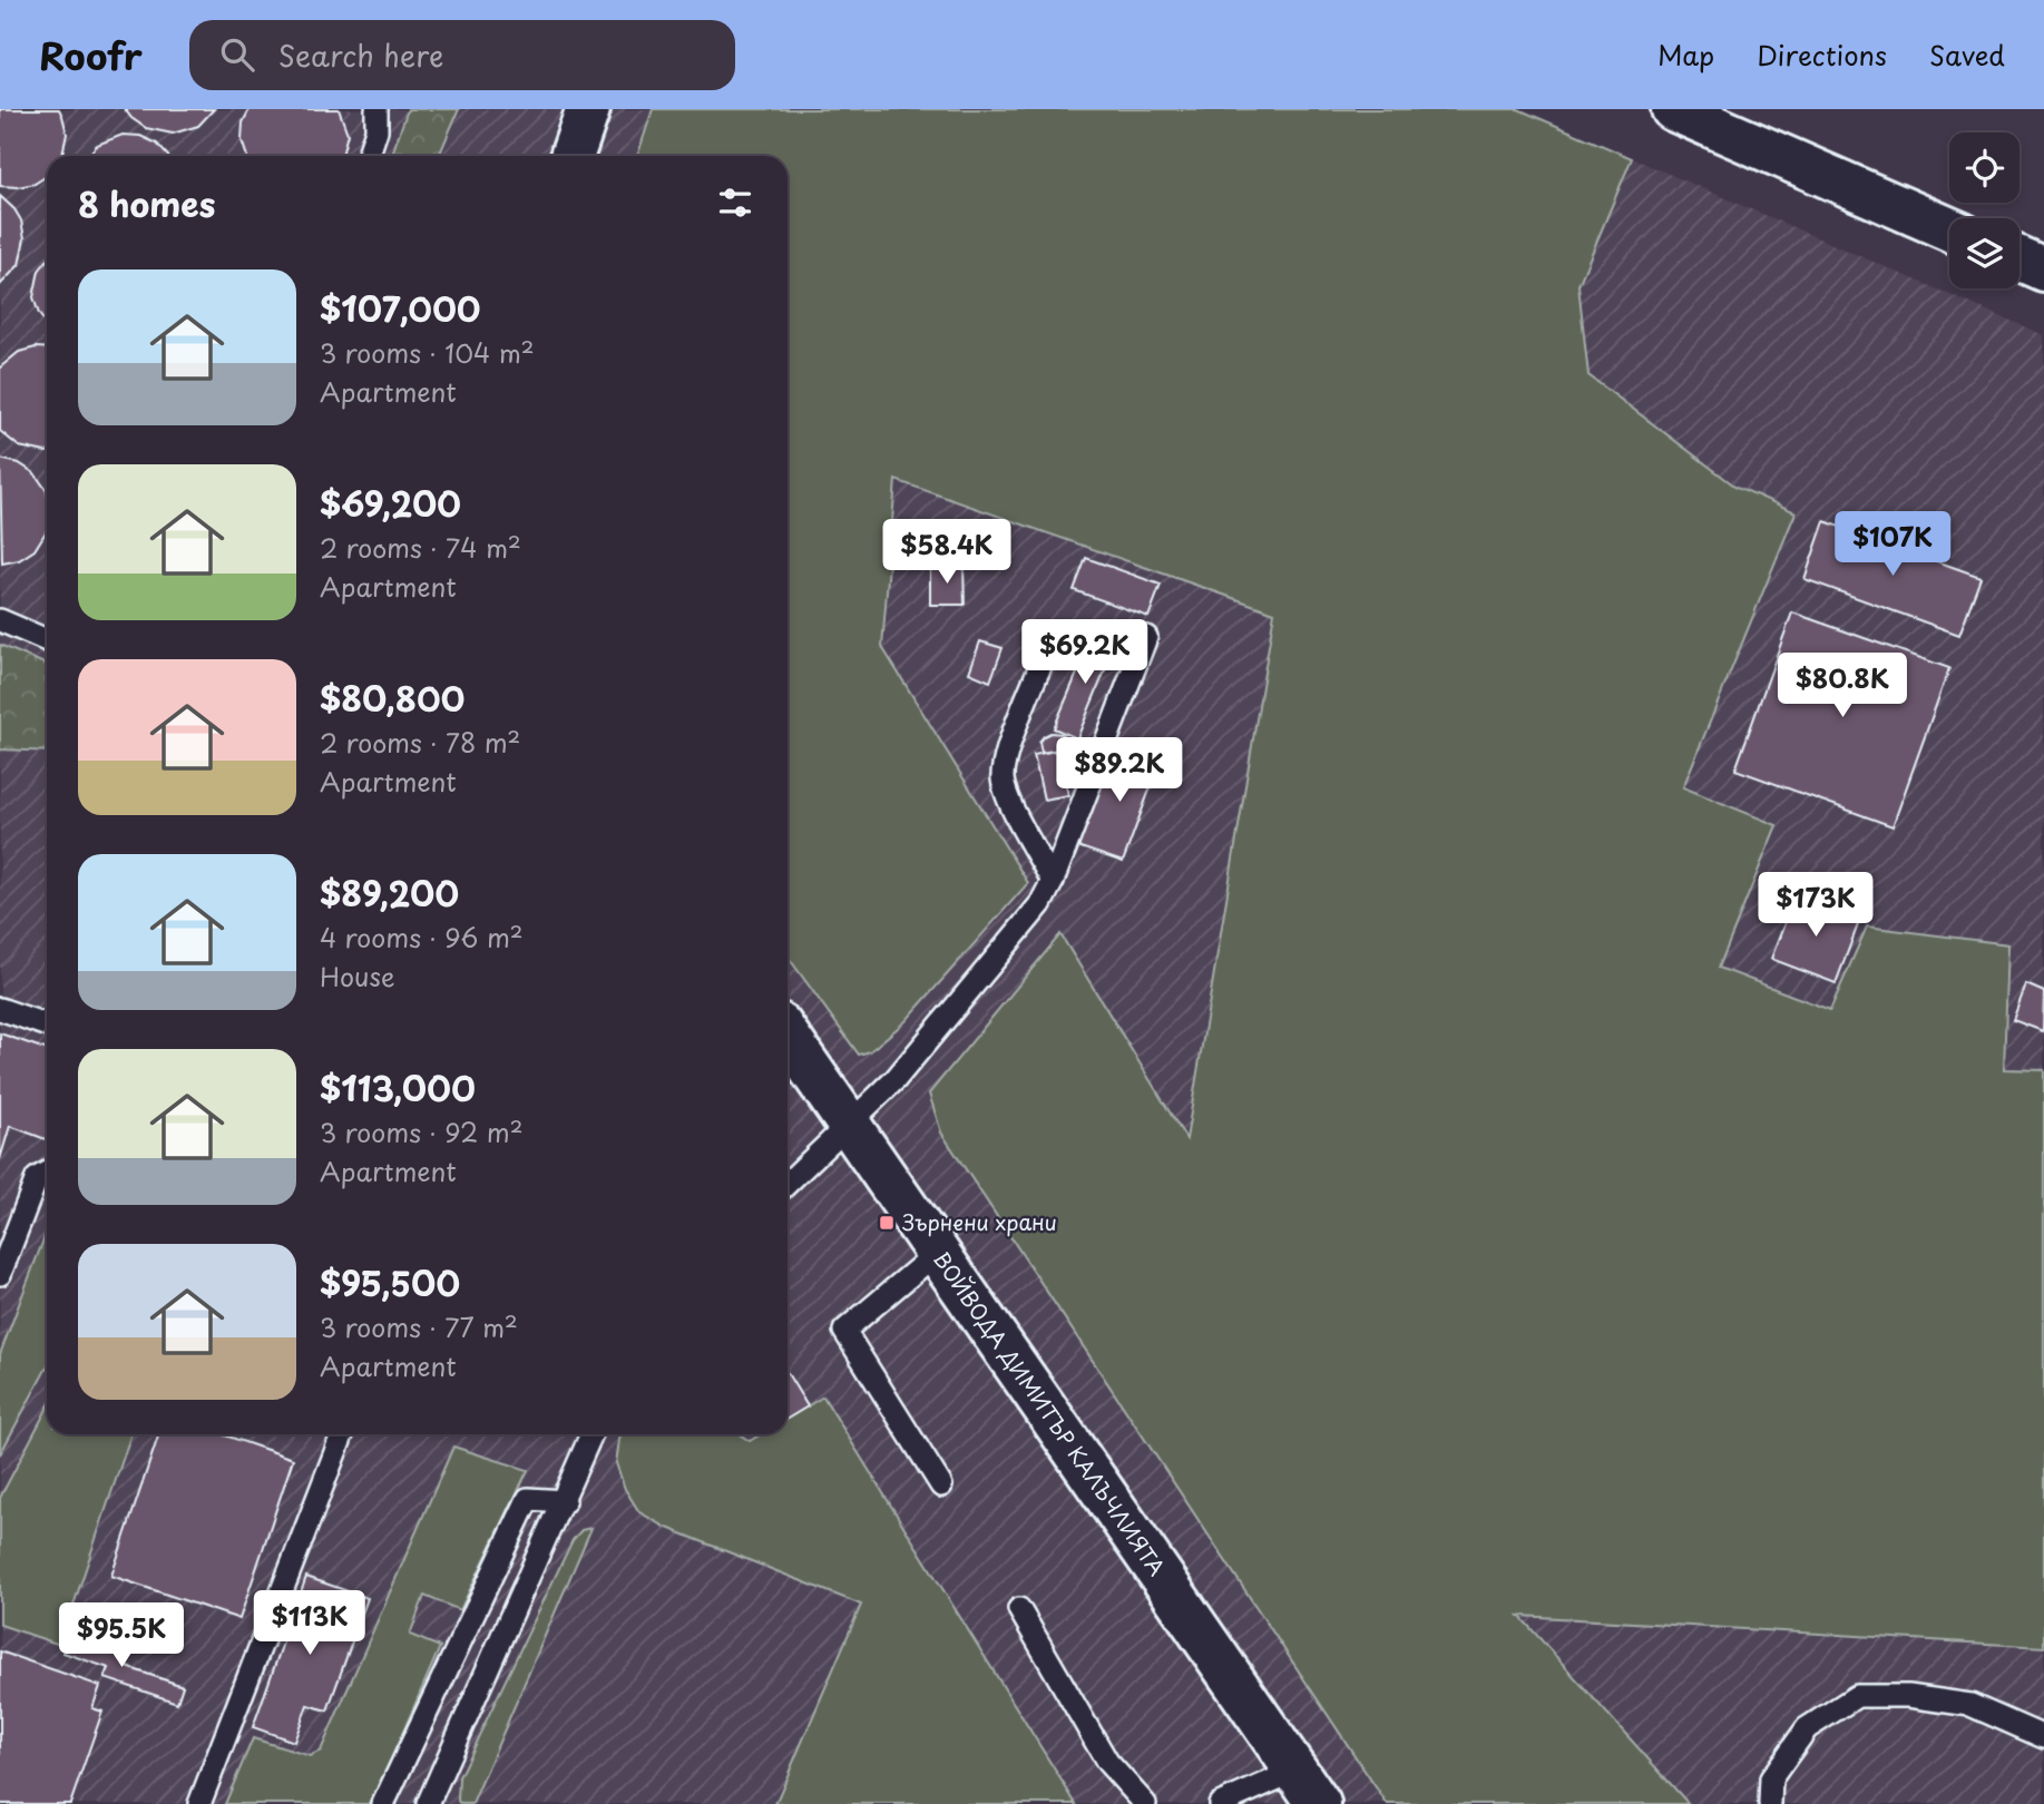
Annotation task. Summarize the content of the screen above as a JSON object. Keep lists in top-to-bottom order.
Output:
{
  "streets": {
    "street": ["ВОЙВОДА ДИМИТЪР КАЛЪЧЛИЯТА"]
  },
  "places": {
    "transit": ["Зърнени храни"]
  },
  "page": {
    "header": "Roofr",
    "search": "Search here",
    "nav": ["Map", "Directions", "Saved"],
    "heading": "8 homes",
    "list": [
      {
        "name": "$107,000",
        "note": "3 rooms · 104 m² · Apartment"
      },
      {
        "name": "$69,200",
        "note": "2 rooms · 74 m² · Apartment"
      },
      {
        "name": "$80,800",
        "note": "2 rooms · 78 m² · Apartment"
      },
      {
        "name": "$89,200",
        "note": "4 rooms · 96 m² · House"
      },
      {
        "name": "$113,000",
        "note": "3 rooms · 92 m² · Apartment"
      },
      {
        "name": "$95,500",
        "note": "3 rooms · 77 m² · Apartment"
      }
    ],
    "price": [
      "$107K",
      "$58.4K",
      "$69.2K",
      "$80.8K",
      "$89.2K",
      "$173K",
      "$113K",
      "$95.5K"
    ]
  }
}
